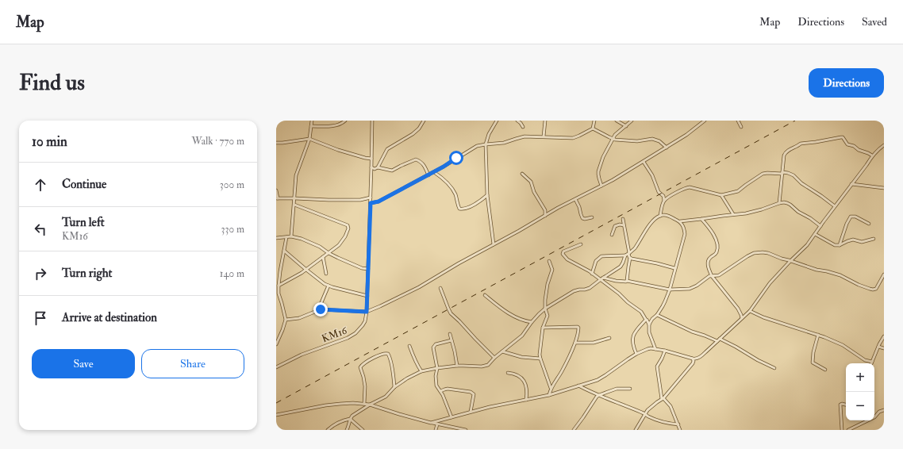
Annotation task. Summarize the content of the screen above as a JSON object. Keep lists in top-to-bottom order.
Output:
{
  "streets": {
    "street": ["KM16"]
  },
  "page": {
    "header": "Map",
    "nav": ["Map", "Directions", "Saved"],
    "buttons": [
      "Directions",
      ["Save", "Share"]
    ],
    "title": "Find us",
    "heading": ["10 min", "Walk · 770 m"],
    "list": [
      ["Continue", "300 m"],
      ["Turn left", "KM16", "330 m"],
      ["Turn right", "140 m"],
      "Arrive at destination"
    ],
    "map_buttons": ["+", "−"]
  }
}
